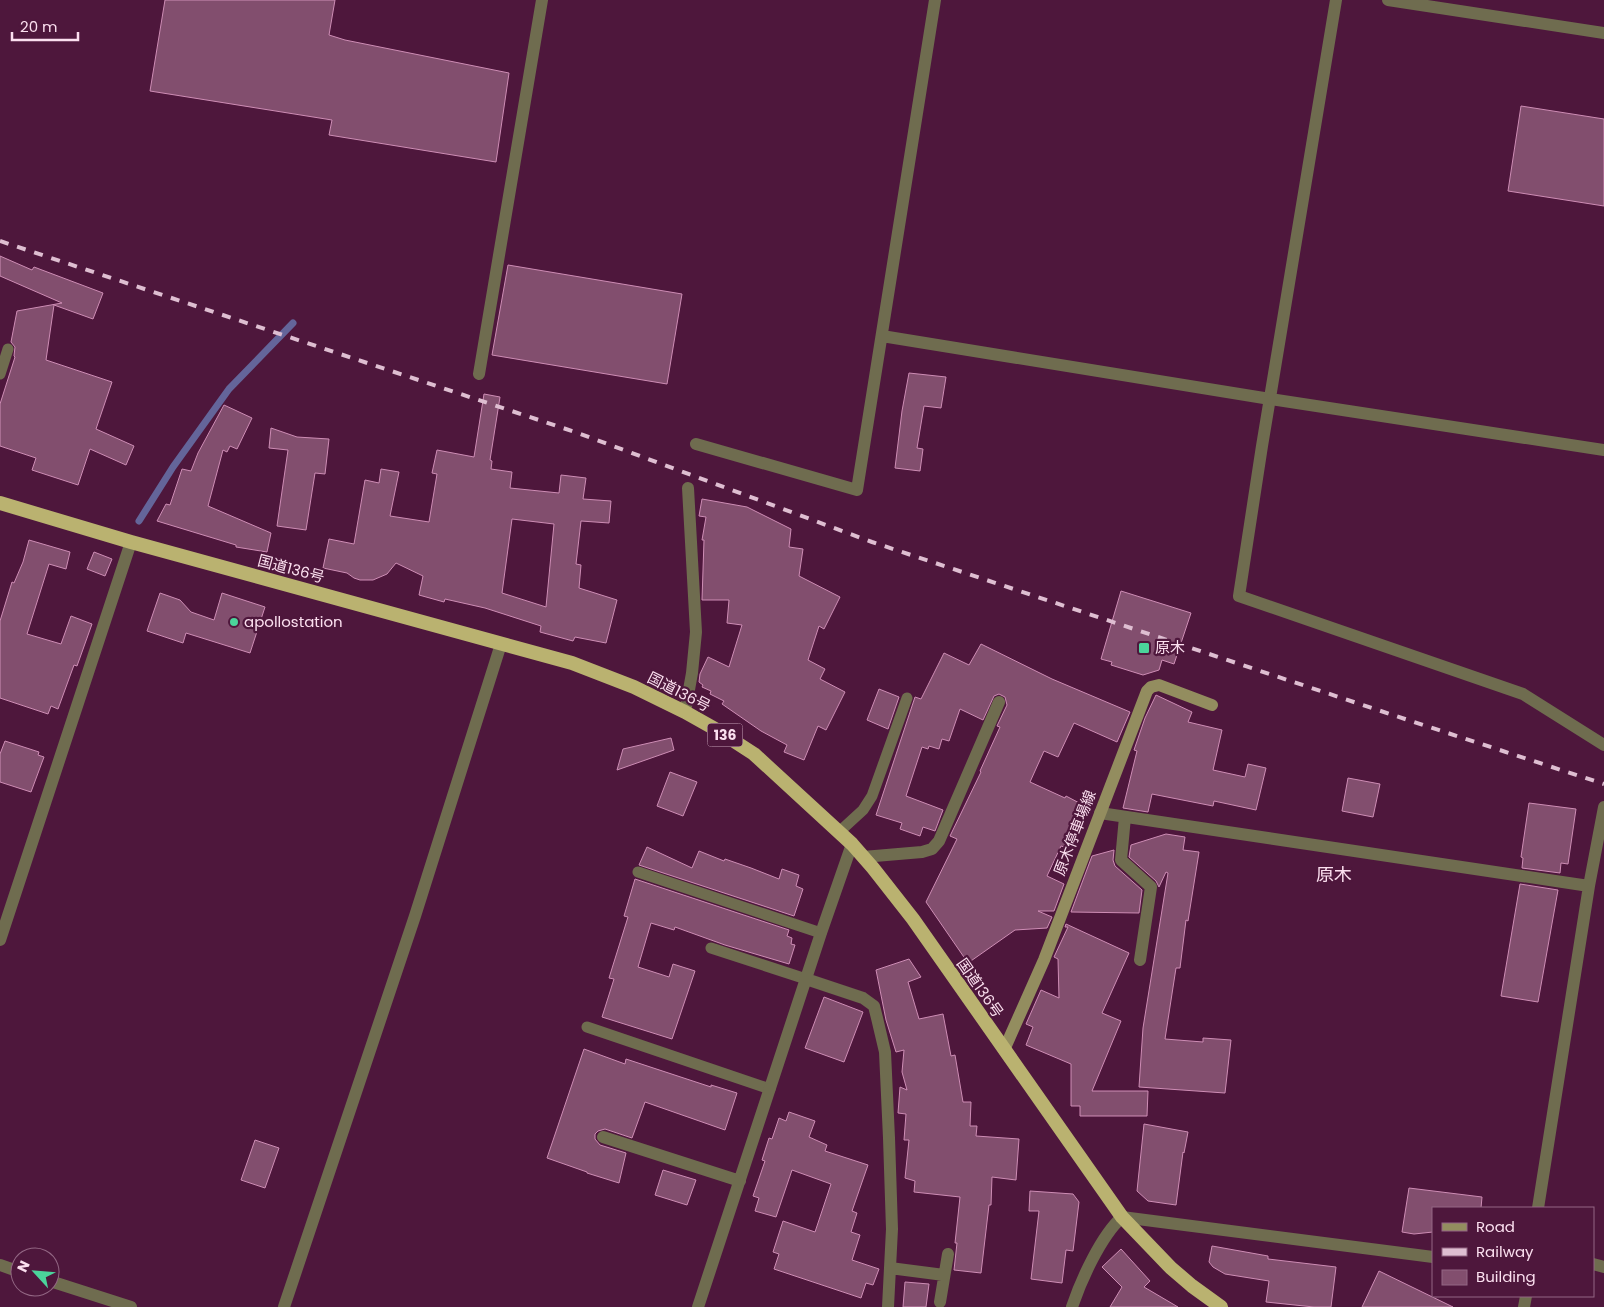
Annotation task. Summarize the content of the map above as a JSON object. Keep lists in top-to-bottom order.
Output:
{
  "streets": {
    "highway": ["国道136号", "136"],
    "main road": ["原木停車場線"]
  },
  "crossings": [
    ["国道136号", "原木停車場線"]
  ],
  "districts": ["原木"],
  "places": {
    "other": ["apollostation"],
    "transit": ["原木"]
  },
  "legend": ["Road", "Railway", "Building"],
  "scale_bar": "20 m",
  "north": "top left"
}
